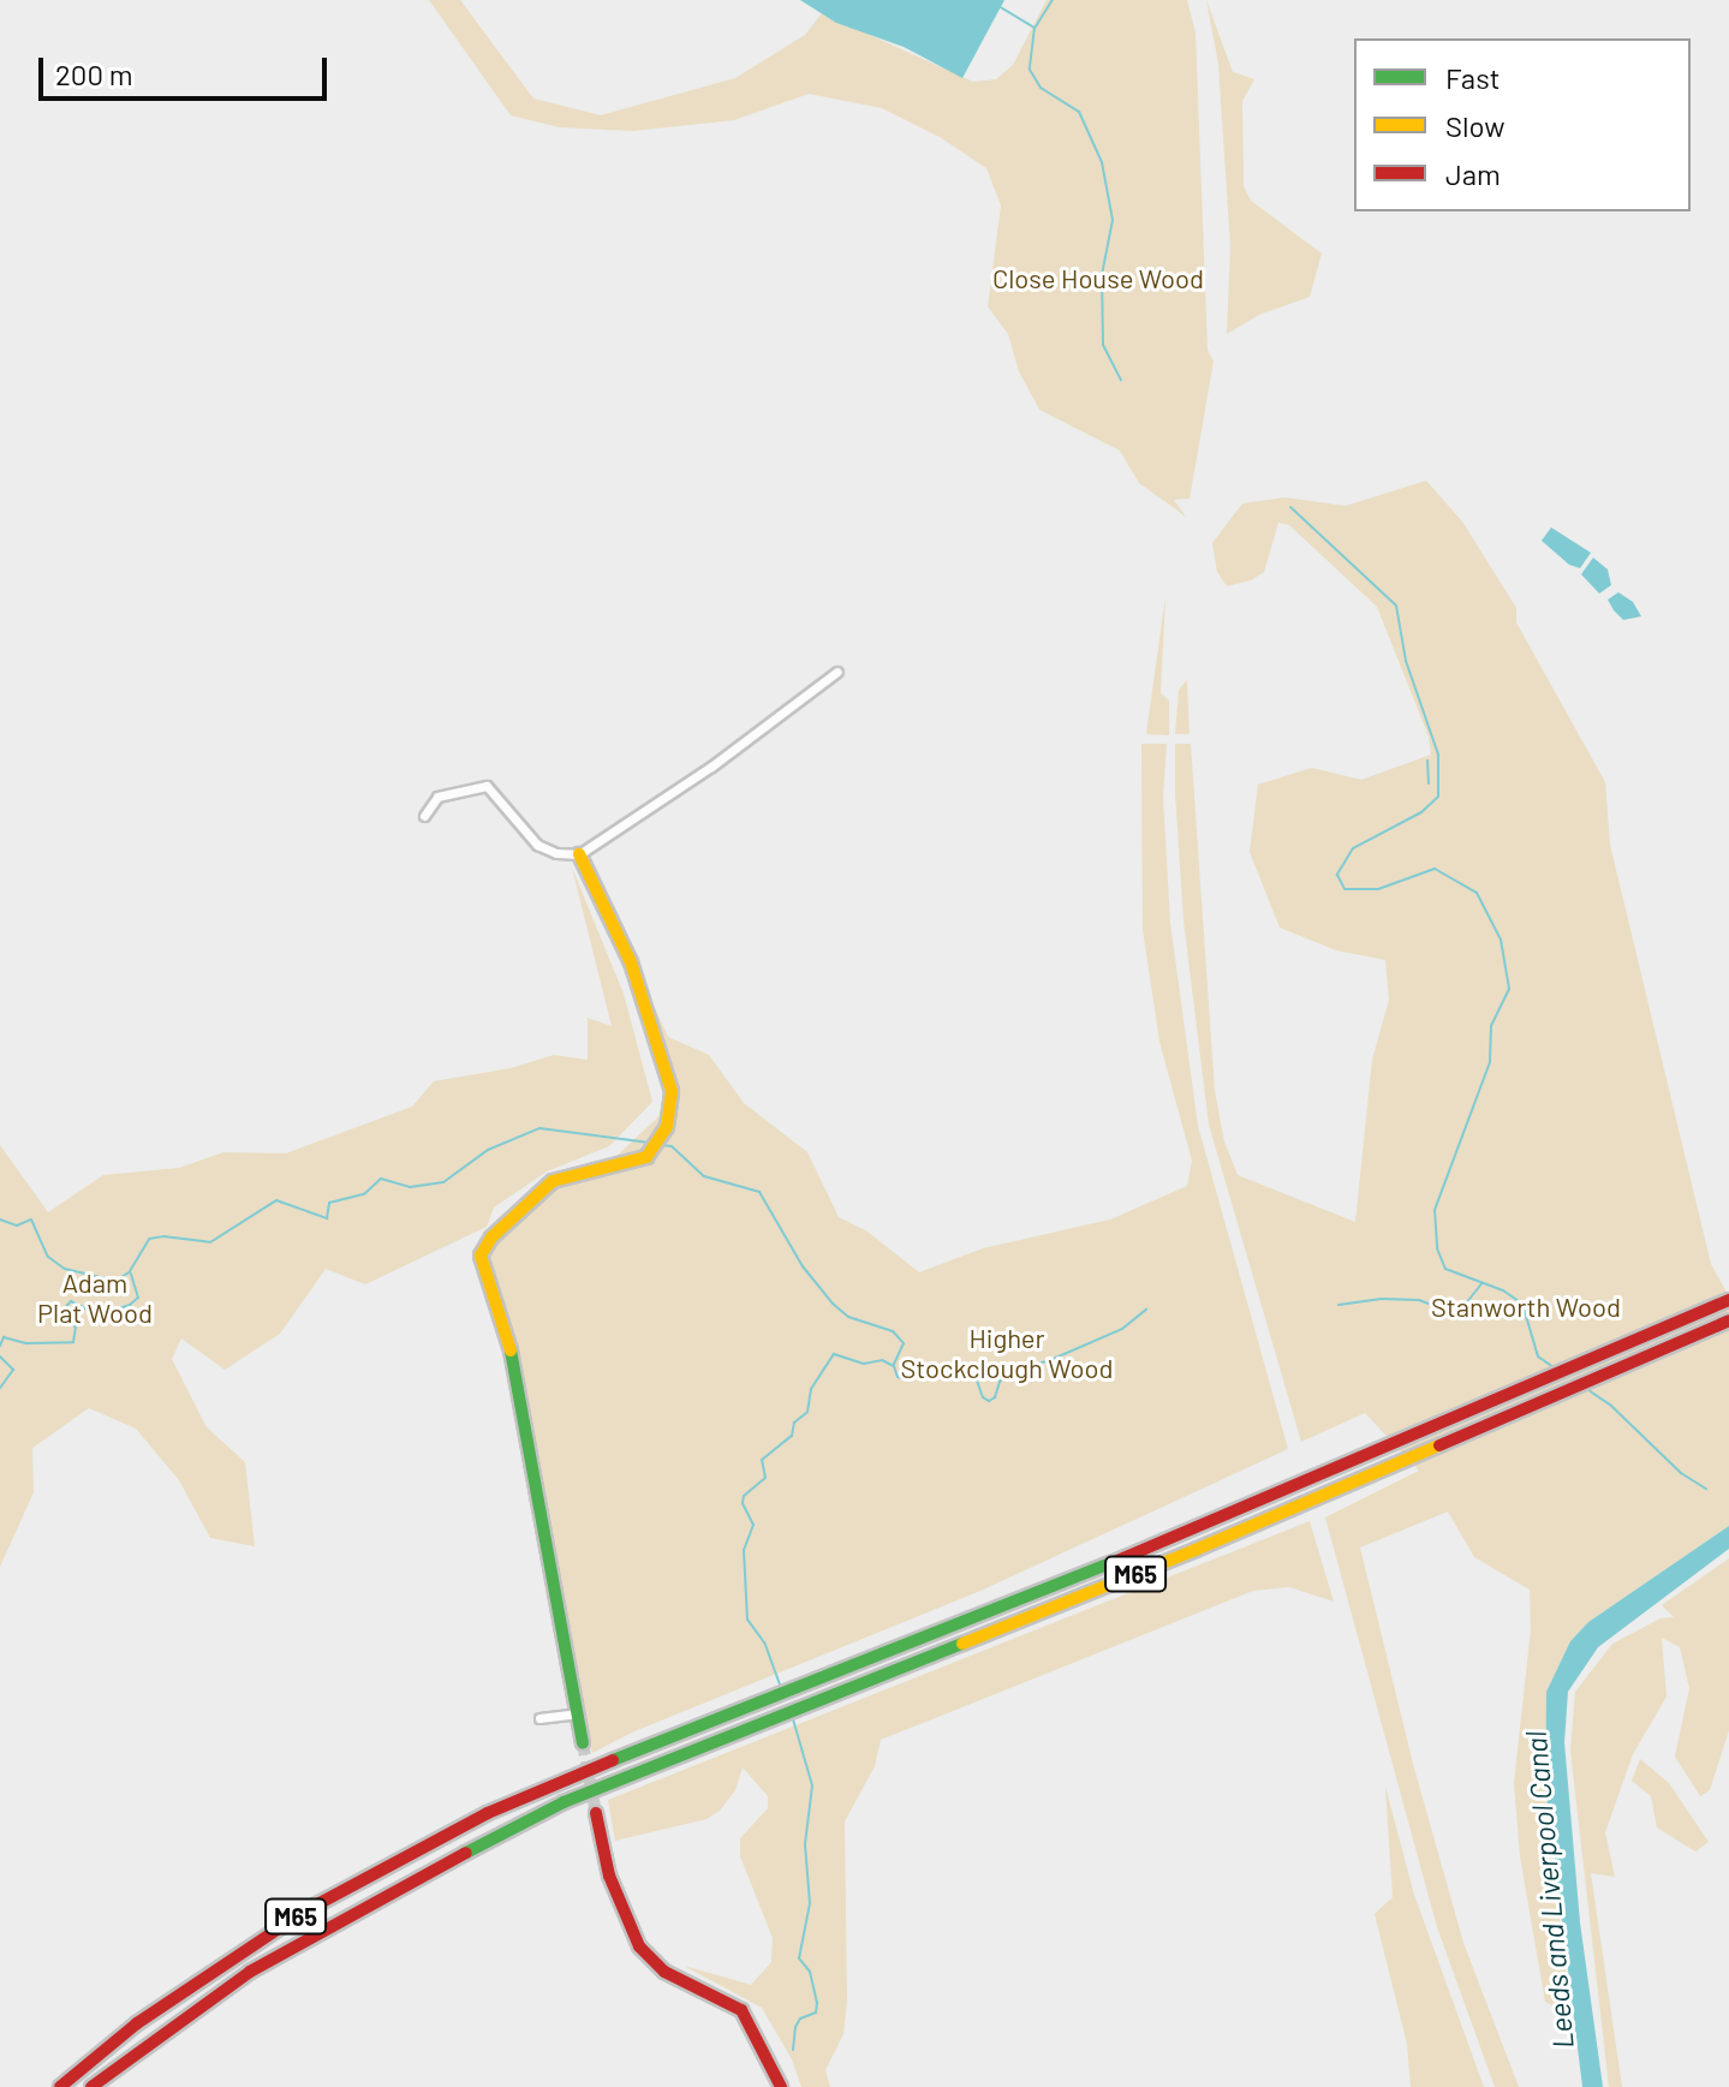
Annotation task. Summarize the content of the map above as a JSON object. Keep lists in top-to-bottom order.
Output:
{
  "streets": {
    "main road": ["M65"]
  },
  "water": ["Leeds and Liverpool Canal"],
  "parks": [
    "Close House Wood",
    "Adam Plat Wood",
    "Stanworth Wood",
    "Higher Stockclough Wood"
  ],
  "legend": ["Fast", "Slow", "Jam"],
  "scale_bar": "200 m"
}
